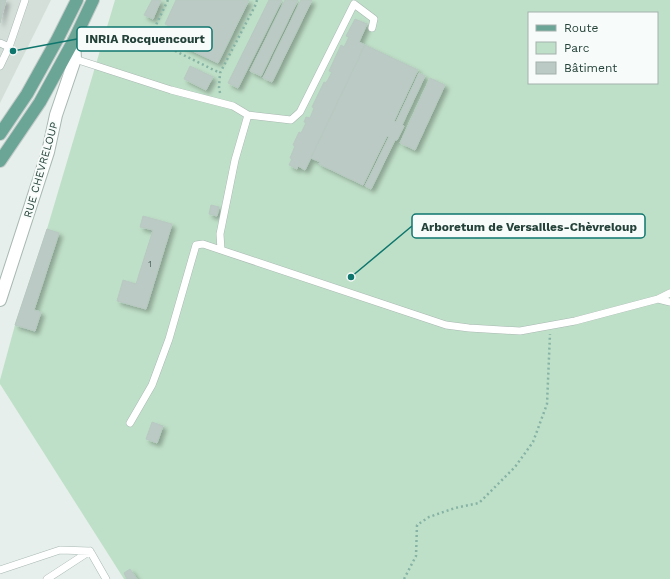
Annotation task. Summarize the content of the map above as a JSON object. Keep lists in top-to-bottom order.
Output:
{
  "streets": {
    "street": ["RUE CHEVRELOUP"]
  },
  "places": ["INRIA Rocquencourt", "Arboretum de Versailles-Chèvreloup"],
  "house_numbers": ["1"],
  "legend": ["Route", "Parc", "Bâtiment"]
}
